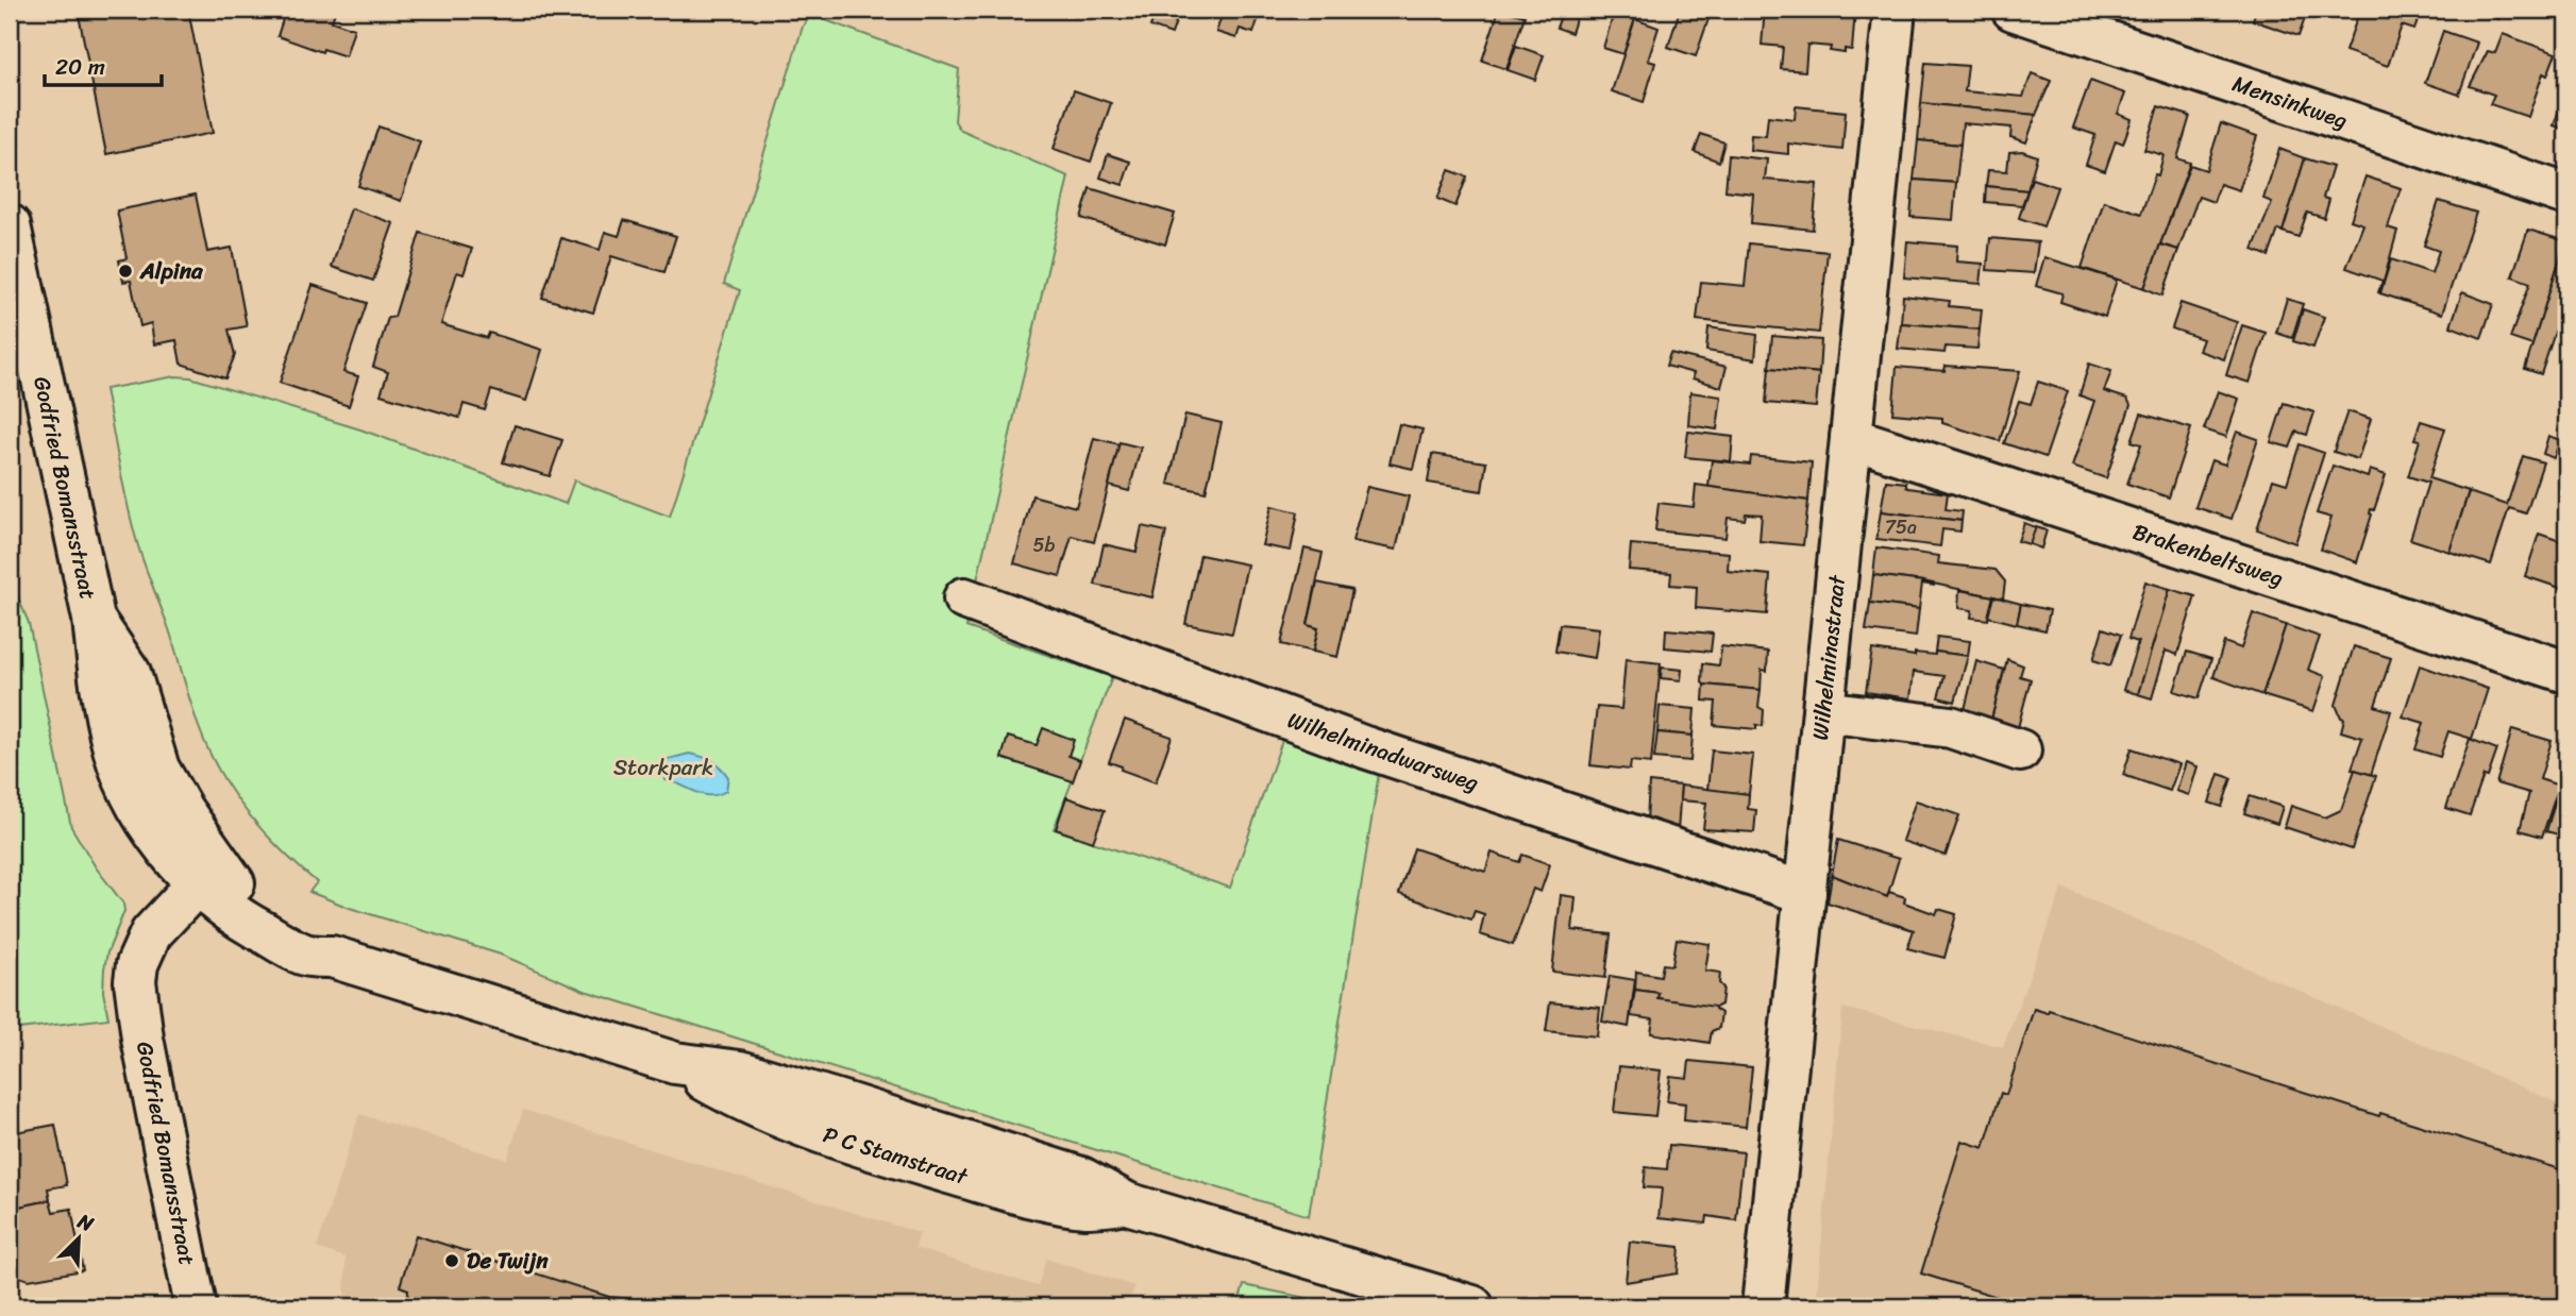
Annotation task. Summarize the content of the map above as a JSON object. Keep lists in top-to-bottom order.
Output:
{
  "streets": {
    "street": [
      "Mensinkweg",
      "Godfried Bomansstraat",
      "Brakenbeltsweg",
      "Wilhelminastraat",
      "Wilhelminadwarsweg",
      "P C Stamstraat"
    ]
  },
  "crossings": [
    ["Godfried Bomansstraat", "P C Stamstraat"],
    ["Brakenbeltsweg", "Wilhelminastraat"],
    ["Wilhelminastraat", "Wilhelminadwarsweg"]
  ],
  "parks": ["Storkpark"],
  "places": ["Alpina", "De Twijn"],
  "house_numbers": ["75a", "5b"],
  "scale_bar": "20 m",
  "north": "top right"
}
